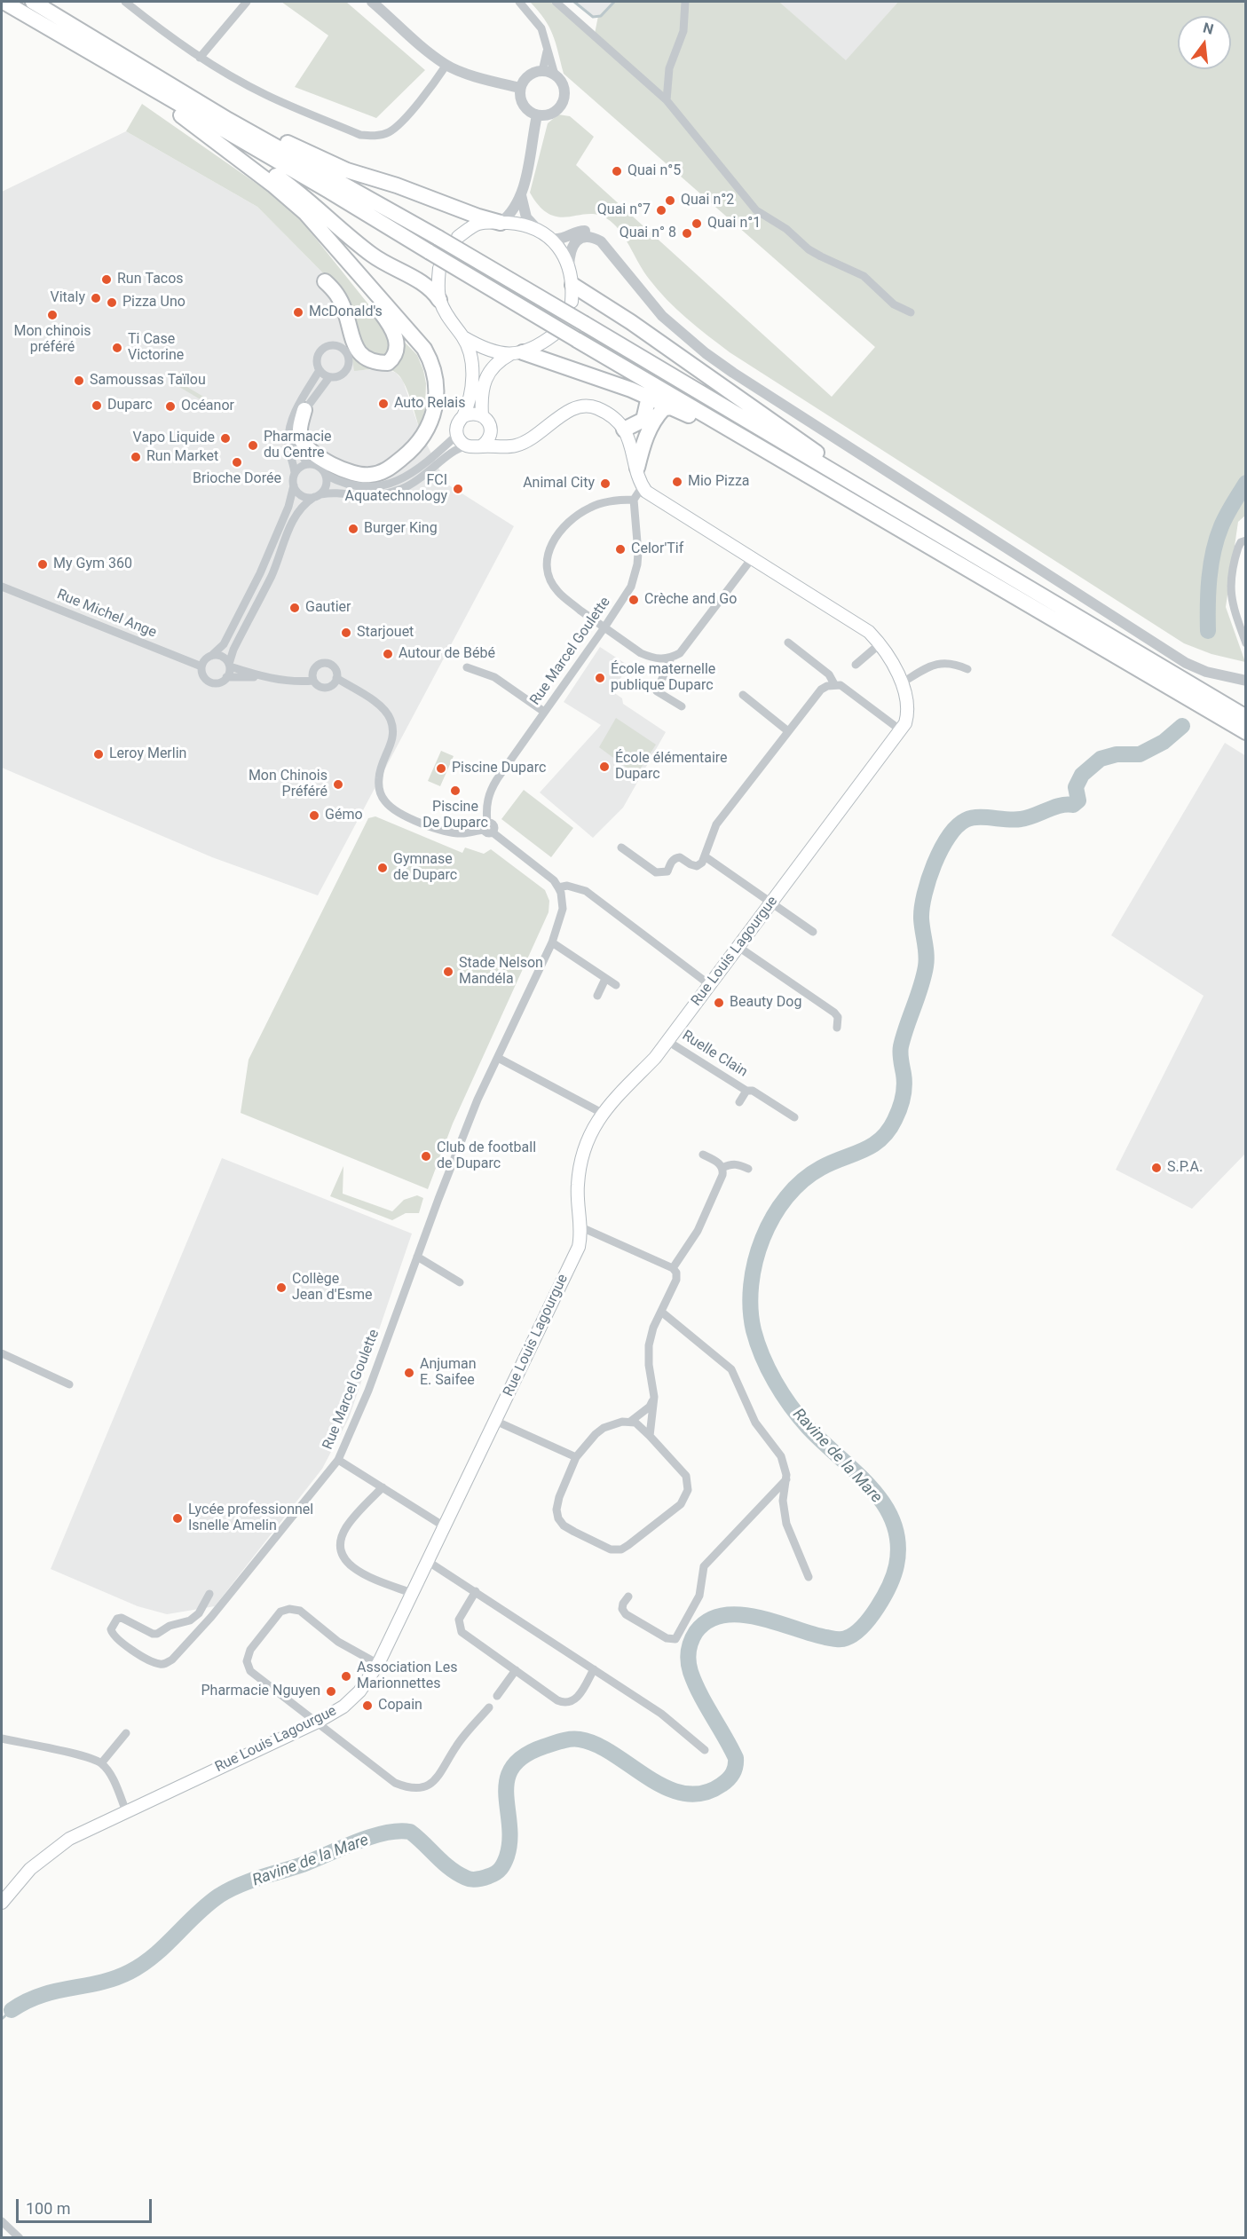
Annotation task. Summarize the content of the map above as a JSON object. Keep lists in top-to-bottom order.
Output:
{
  "streets": {
    "main road": ["Rue Louis Lagourgue"],
    "street": ["Rue Michel Ange", "Rue Marcel Goulette", "Ruelle Clain"]
  },
  "crossings": [
    ["Rue Louis Lagourgue", "Ruelle Clain"]
  ],
  "water": ["Ravine de la Mare"],
  "places": [
    "Quai n°5",
    "Quai n°2",
    "Quai n°7",
    "Quai n°1",
    "Quai n° 8",
    "Run Tacos",
    "Vitaly",
    "Pizza Uno",
    "McDonald's",
    "Mon chinois préféré",
    "Ti Case Victorine",
    "Samoussas Taïlou",
    "Auto Relais",
    "Duparc",
    "Océanor",
    "Vapo Liquide",
    "Pharmacie du Centre",
    "Run Market",
    "Brioche Dorée",
    "Mio Pizza",
    "Animal City",
    "FCI Aquatechnology",
    "Burger King",
    "Celor'Tif",
    "My Gym 360",
    "Crèche and Go",
    "Gautier",
    "Starjouet",
    "Autour de Bébé",
    "École maternelle publique Duparc",
    "Leroy Merlin",
    "École élémentaire Duparc",
    "Piscine Duparc",
    "Mon Chinois Préféré",
    "Piscine De Duparc",
    "Gémo",
    "Gymnase de Duparc",
    "Stade Nelson Mandéla",
    "Beauty Dog",
    "Club de football de Duparc",
    "S.P.A.",
    "Collège Jean d'Esme",
    "Anjuman E. Saifee",
    "Lycée professionnel Isnelle Amelin",
    "Association Les Marionnettes",
    "Pharmacie Nguyen",
    "Copain"
  ],
  "scale_bar": "100 m",
  "north": "top"
}
